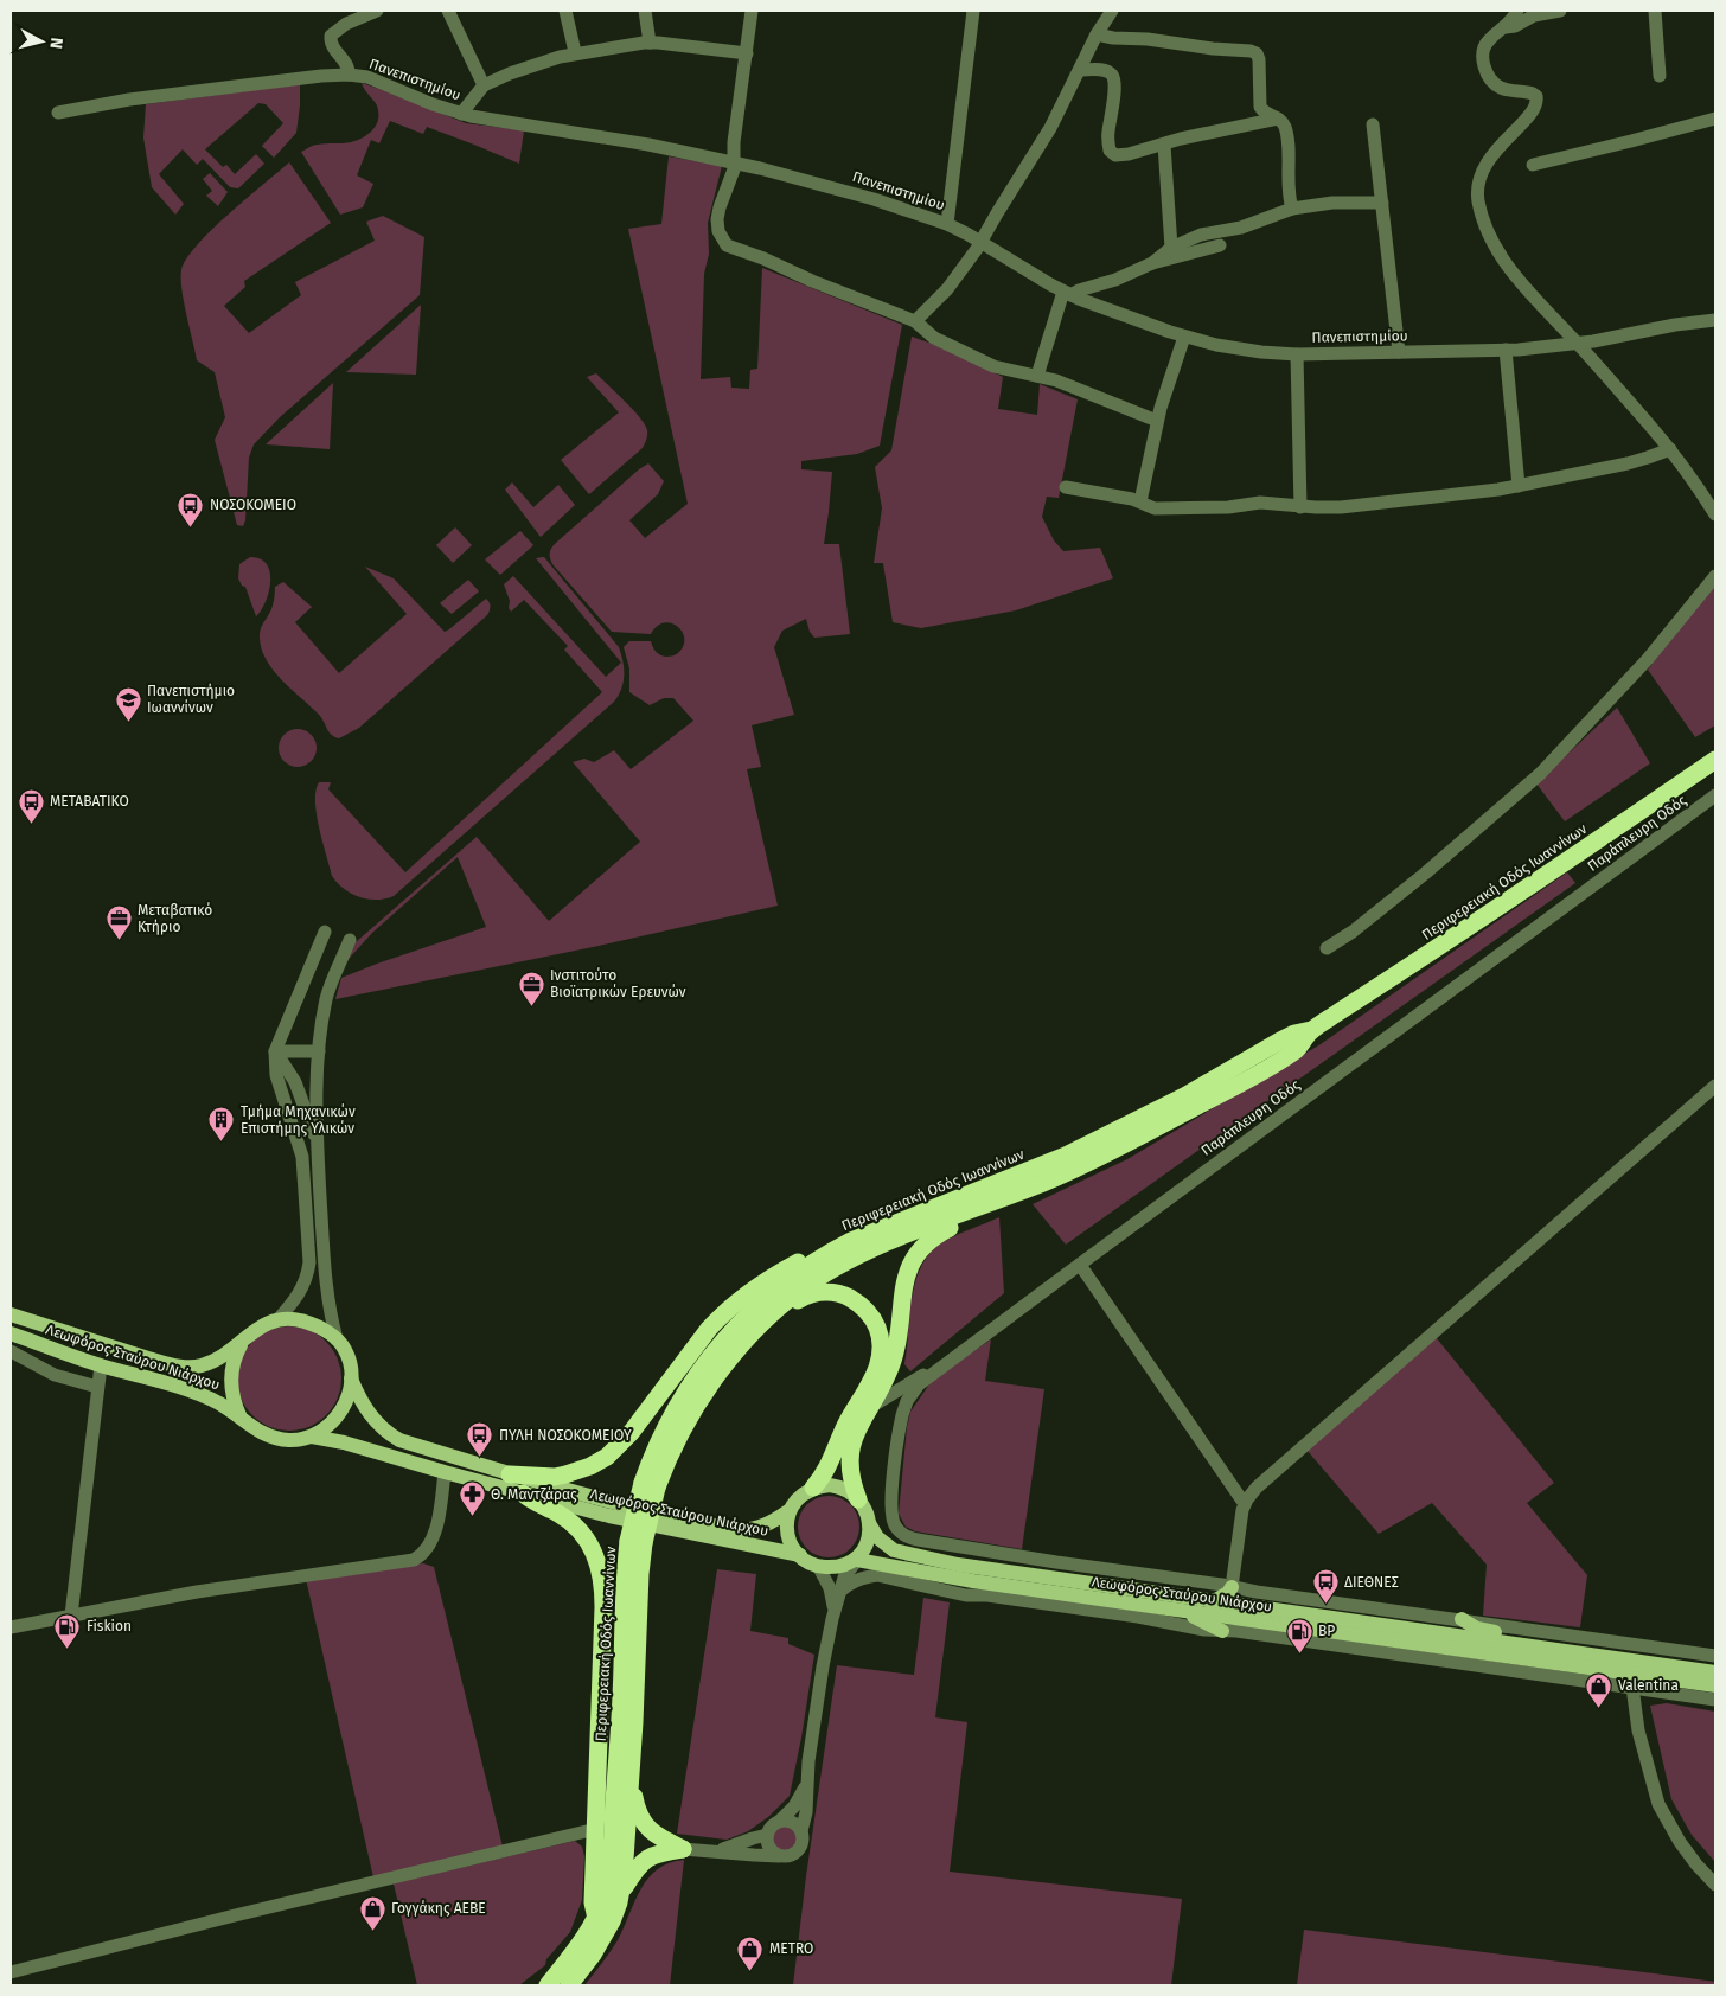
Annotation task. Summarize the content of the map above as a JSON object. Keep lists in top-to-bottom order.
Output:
{
  "streets": {
    "highway": ["Περιφερειακή Οδός Ιωαννίνων"],
    "main road": ["Λεωφόρος Σταύρου Νιάρχου"],
    "street": ["Πανεπιστημίου", "Παράπλευρη Οδός"]
  },
  "places": {
    "bus stop": [
      "ΝΟΣΟΚΟΜΕΙΟ",
      "ΜΕΤΑΒΑΤΙΚΟ",
      "ΠΥΛΗ ΝΟΣΟΚΟΜΕΙΟΥ",
      "ΔΙΕΘΝΕΣ"
    ],
    "school or university": ["Πανεπιστήμιο Ιωαννίνων"],
    "office": ["Μεταβατικό Κτήριο", "Ινστιτούτο Βιοϊατρικών Ερευνών"],
    "building": ["Τμήμα Μηχανικών Επιστήμης Υλικών"],
    "pharmacy": ["Θ. Μαντζάρας"],
    "fuel station": ["Fiskion", "BP"],
    "shop": ["Valentina", "Γογγάκης ΑΕΒΕ", "METRO"]
  },
  "north": "right"
}
